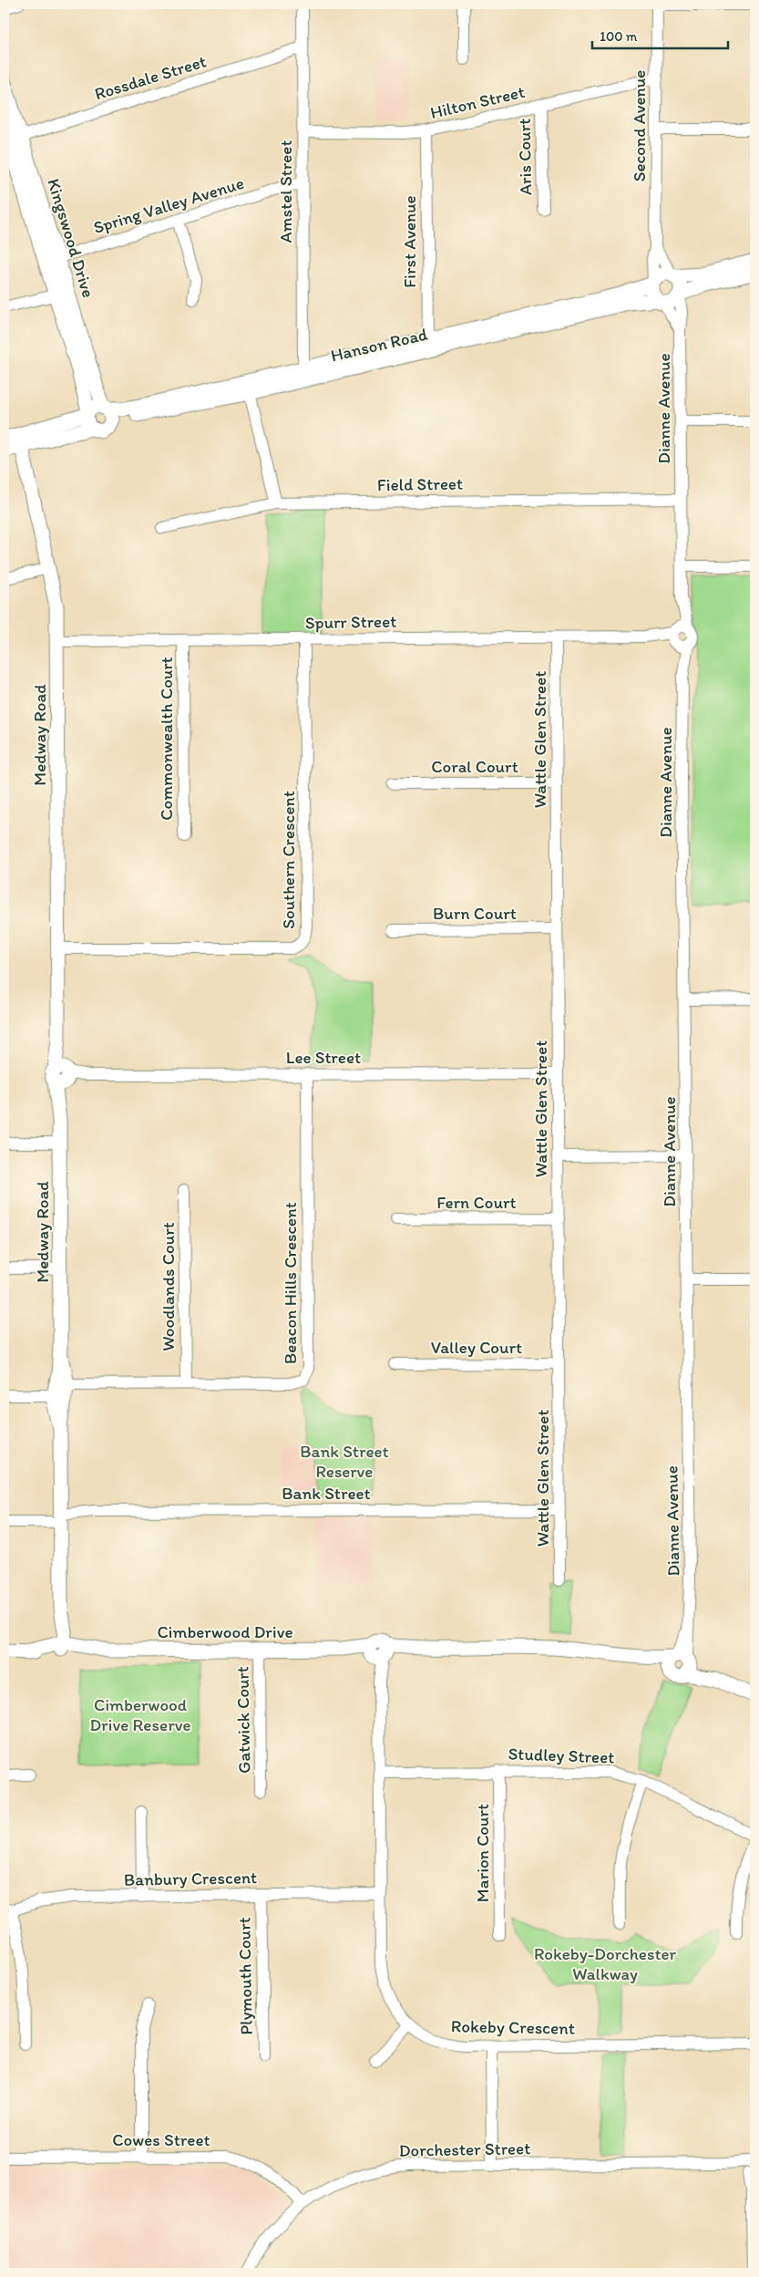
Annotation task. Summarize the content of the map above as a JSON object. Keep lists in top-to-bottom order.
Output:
{
  "streets": {
    "street": [
      "Rossdale Street",
      "Hilton Street",
      "Second Avenue",
      "Aris Court",
      "Amstel Street",
      "Spring Valley Avenue",
      "Kingswood Drive",
      "First Avenue",
      "Hanson Road",
      "Dianne Avenue",
      "Field Street",
      "Spurr Street",
      "Medway Road",
      "Commonwealth Court",
      "Wattle Glen Street",
      "Coral Court",
      "Southern Crescent",
      "Burn Court",
      "Lee Street",
      "Fern Court",
      "Beacon Hills Crescent",
      "Woodlands Court",
      "Valley Court",
      "Bank Street",
      "Cimberwood Drive",
      "Gatwick Court",
      "Studley Street",
      "Marion Court",
      "Banbury Crescent",
      "Plymouth Court",
      "Rokeby Crescent",
      "Cowes Street",
      "Dorchester Street"
    ]
  },
  "crossings": [
    ["Rossdale Street", "Amstel Street"],
    ["Rossdale Street", "Kingswood Drive"],
    ["Hilton Street", "Second Avenue"],
    ["Hilton Street", "Aris Court"],
    ["Hilton Street", "Amstel Street"],
    ["Hilton Street", "First Avenue"],
    ["Second Avenue", "Hanson Road"],
    ["Second Avenue", "Dianne Avenue"],
    ["Amstel Street", "Spring Valley Avenue"],
    ["Amstel Street", "Hanson Road"],
    ["Spring Valley Avenue", "Kingswood Drive"],
    ["Kingswood Drive", "Hanson Road"],
    ["First Avenue", "Hanson Road"],
    ["Hanson Road", "Dianne Avenue"],
    ["Dianne Avenue", "Field Street"],
    ["Dianne Avenue", "Spurr Street"],
    ["Dianne Avenue", "Cimberwood Drive"],
    ["Spurr Street", "Medway Road"],
    ["Spurr Street", "Commonwealth Court"],
    ["Spurr Street", "Wattle Glen Street"],
    ["Spurr Street", "Southern Crescent"],
    ["Medway Road", "Southern Crescent"],
    ["Medway Road", "Lee Street"],
    ["Medway Road", "Beacon Hills Crescent"],
    ["Medway Road", "Bank Street"],
    ["Medway Road", "Cimberwood Drive"],
    ["Wattle Glen Street", "Coral Court"],
    ["Wattle Glen Street", "Burn Court"],
    ["Wattle Glen Street", "Lee Street"],
    ["Wattle Glen Street", "Fern Court"],
    ["Wattle Glen Street", "Valley Court"],
    ["Wattle Glen Street", "Bank Street"],
    ["Lee Street", "Beacon Hills Crescent"],
    ["Beacon Hills Crescent", "Woodlands Court"],
    ["Cimberwood Drive", "Gatwick Court"],
    ["Cimberwood Drive", "Rokeby Crescent"],
    ["Studley Street", "Marion Court"],
    ["Studley Street", "Rokeby Crescent"],
    ["Banbury Crescent", "Plymouth Court"],
    ["Banbury Crescent", "Rokeby Crescent"],
    ["Cowes Street", "Dorchester Street"]
  ],
  "parks": ["Bank Street Reserve", "Cimberwood Drive Reserve", "Rokeby-Dorchester Walkway"],
  "scale_bar": "100 m"
}
